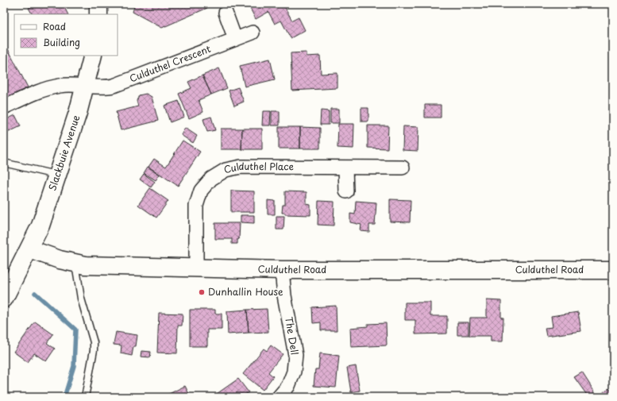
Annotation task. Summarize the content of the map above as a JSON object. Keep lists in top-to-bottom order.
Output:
{
  "streets": {
    "main road": ["Slackbuie Avenue", "Culduthel Road"],
    "street": ["Culduthel Crescent", "Culduthel Place", "The Dell"]
  },
  "crossings": [
    ["Culduthel Crescent", "Slackbuie Avenue"],
    ["Slackbuie Avenue", "Culduthel Road"],
    ["Culduthel Place", "Culduthel Road"],
    ["Culduthel Road", "The Dell"]
  ],
  "places": ["Dunhallin House"],
  "legend": ["Road", "Building"]
}
